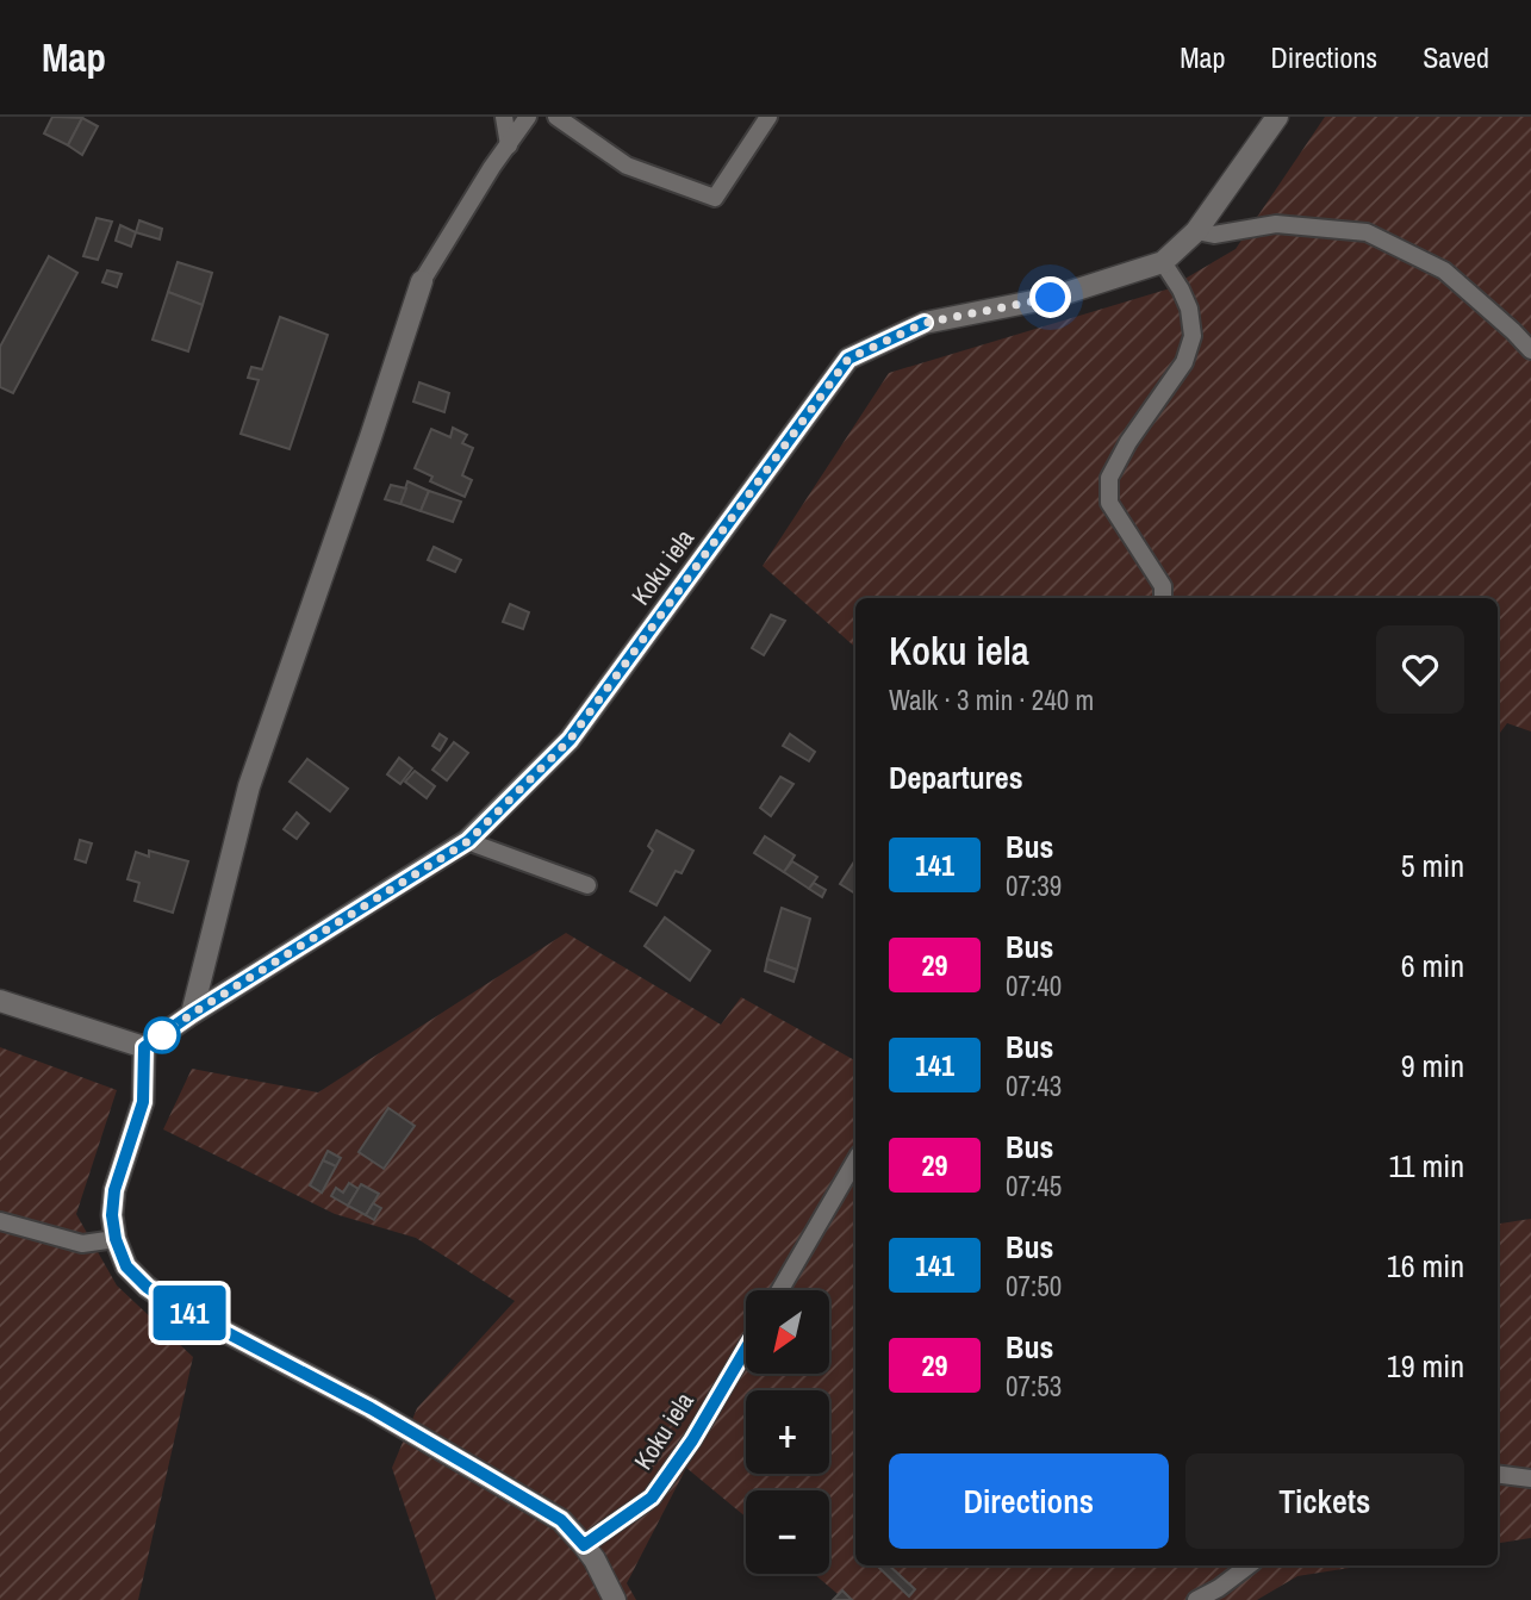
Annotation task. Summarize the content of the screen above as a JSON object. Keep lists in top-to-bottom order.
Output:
{
  "streets": {
    "street": ["Koku iela"]
  },
  "lines": ["bus line 141"],
  "north": "bottom left",
  "page": {
    "header": "Map",
    "nav": ["Map", "Directions", "Saved"],
    "on_map": "141",
    "heading": [
      ["Koku iela", "Walk · 3 min · 240 m"],
      "Departures"
    ],
    "list": [
      {
        "mark": "141",
        "name": "Bus",
        "note": "07:39",
        "value": "5 min"
      },
      {
        "mark": "29",
        "name": "Bus",
        "note": "07:40",
        "value": "6 min"
      },
      {
        "mark": "141",
        "name": "Bus",
        "note": "07:43",
        "value": "9 min"
      },
      {
        "mark": "29",
        "name": "Bus",
        "note": "07:45",
        "value": "11 min"
      },
      {
        "mark": "141",
        "name": "Bus",
        "note": "07:50",
        "value": "16 min"
      },
      {
        "mark": "29",
        "name": "Bus",
        "note": "07:53",
        "value": "19 min"
      }
    ],
    "map_buttons": ["+", "−"],
    "buttons": ["Directions", "Tickets"]
  }
}
